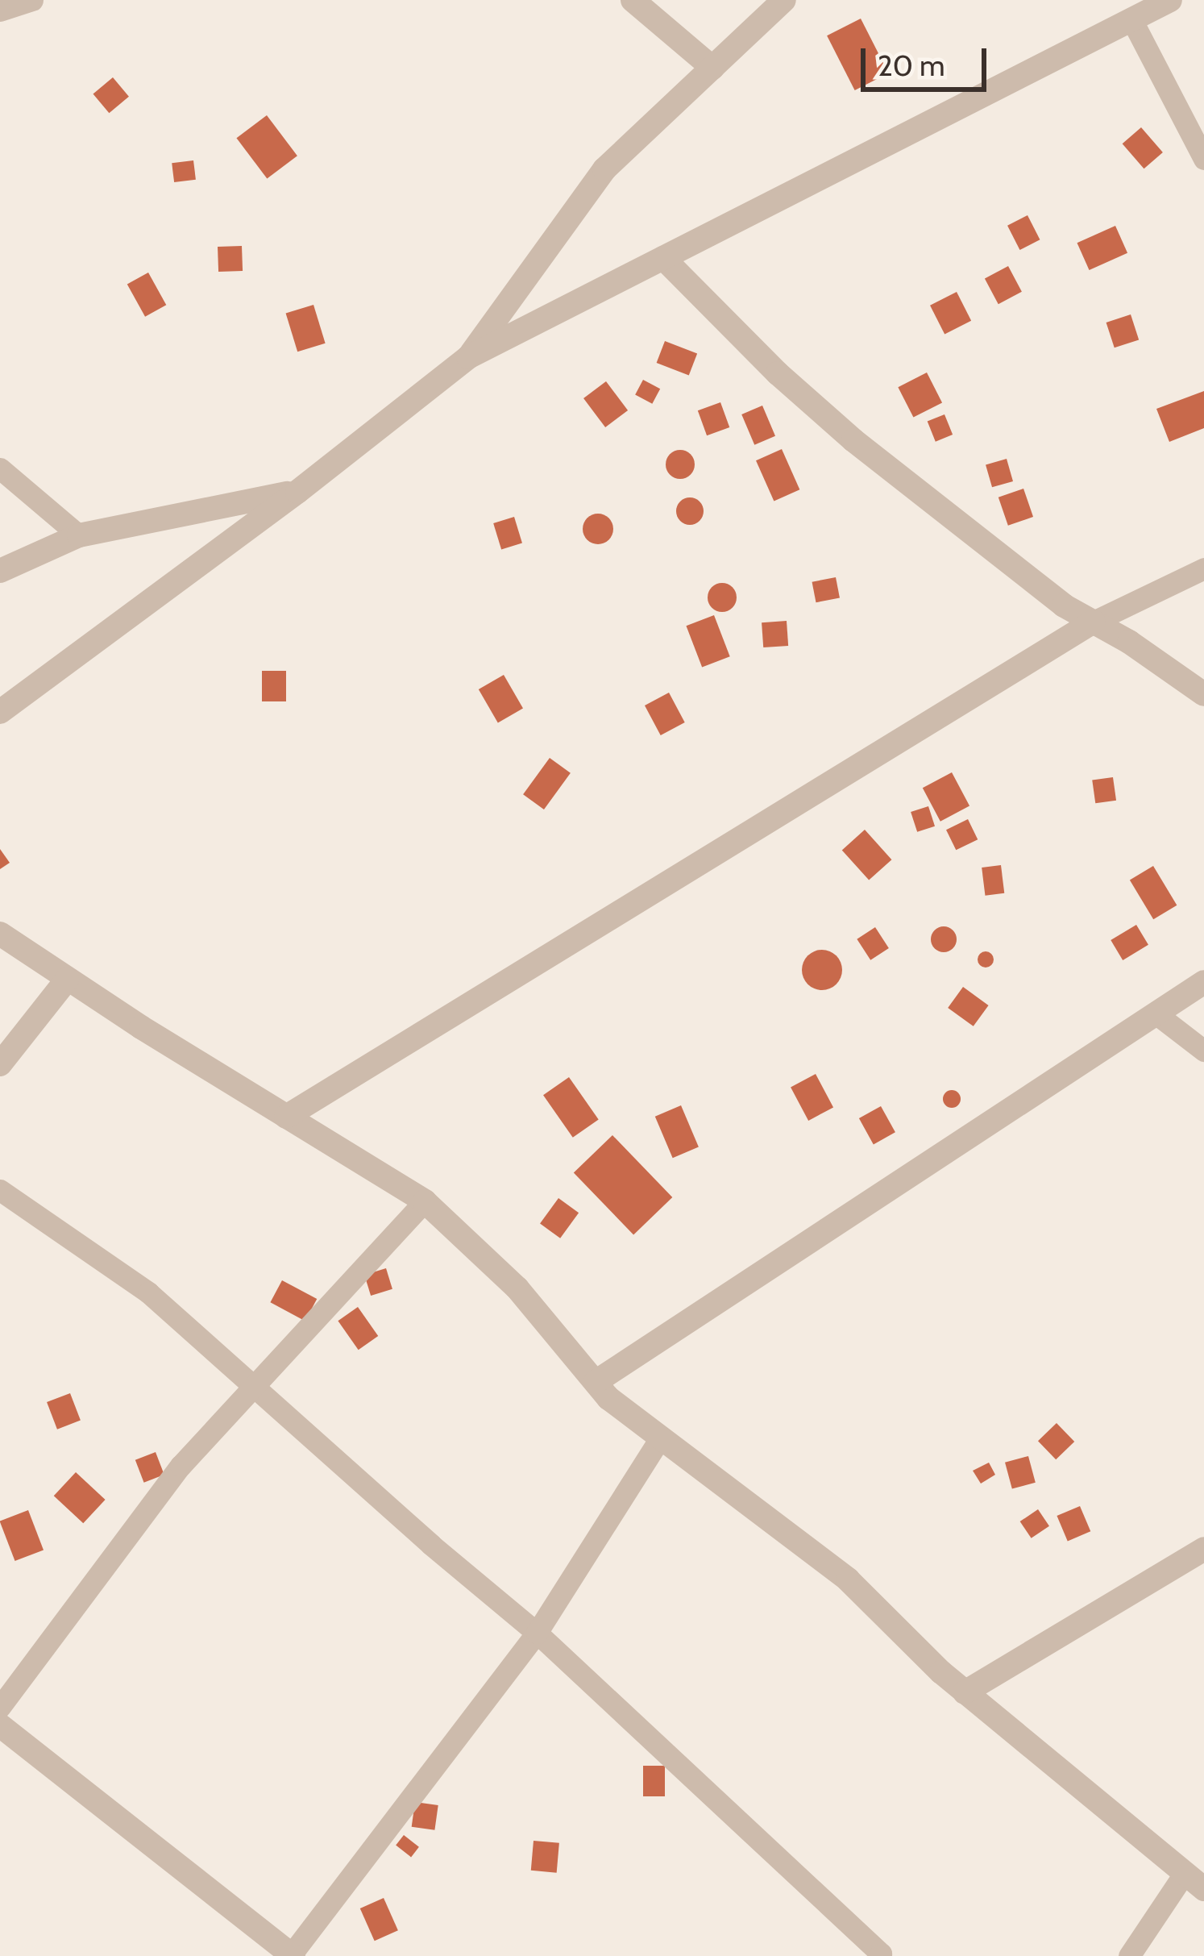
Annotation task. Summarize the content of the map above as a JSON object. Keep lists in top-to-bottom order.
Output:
{
  "scale_bar": "20 m"
}
